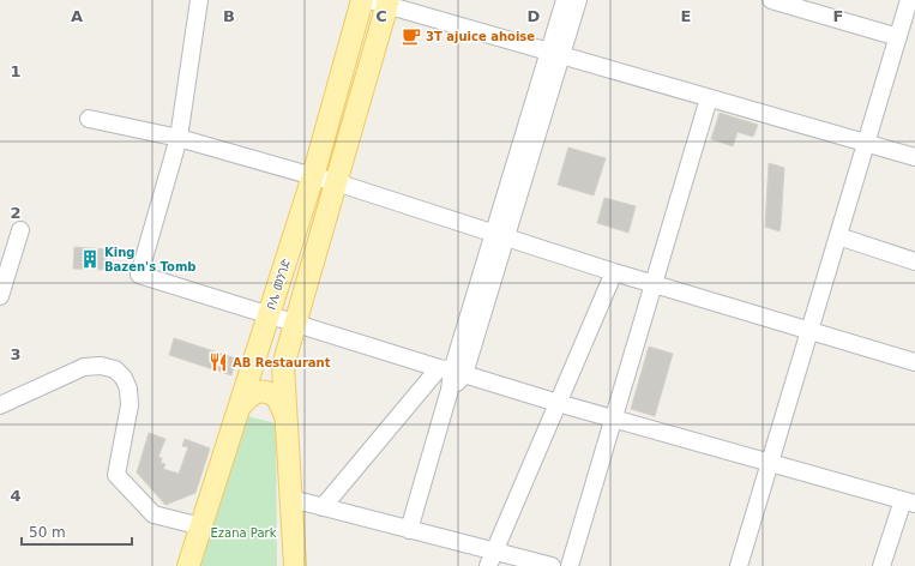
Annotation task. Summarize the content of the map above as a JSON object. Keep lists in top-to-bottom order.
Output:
{
  "streets": {
    "main road": ["ቦሌ መንገድ"]
  },
  "parks": ["Ezana Park"],
  "places": {
    "cafe": ["3T ajuice ahoise"],
    "building": ["King Bazen's Tomb"],
    "restaurant": ["AB Restaurant"]
  },
  "scale_bar": "50 m",
  "grid": {
    "columns": [
      "A",
      "B",
      "C",
      "D",
      "E",
      "F"
    ],
    "rows": [
      "1",
      "2",
      "3",
      "4"
    ]
  }
}
